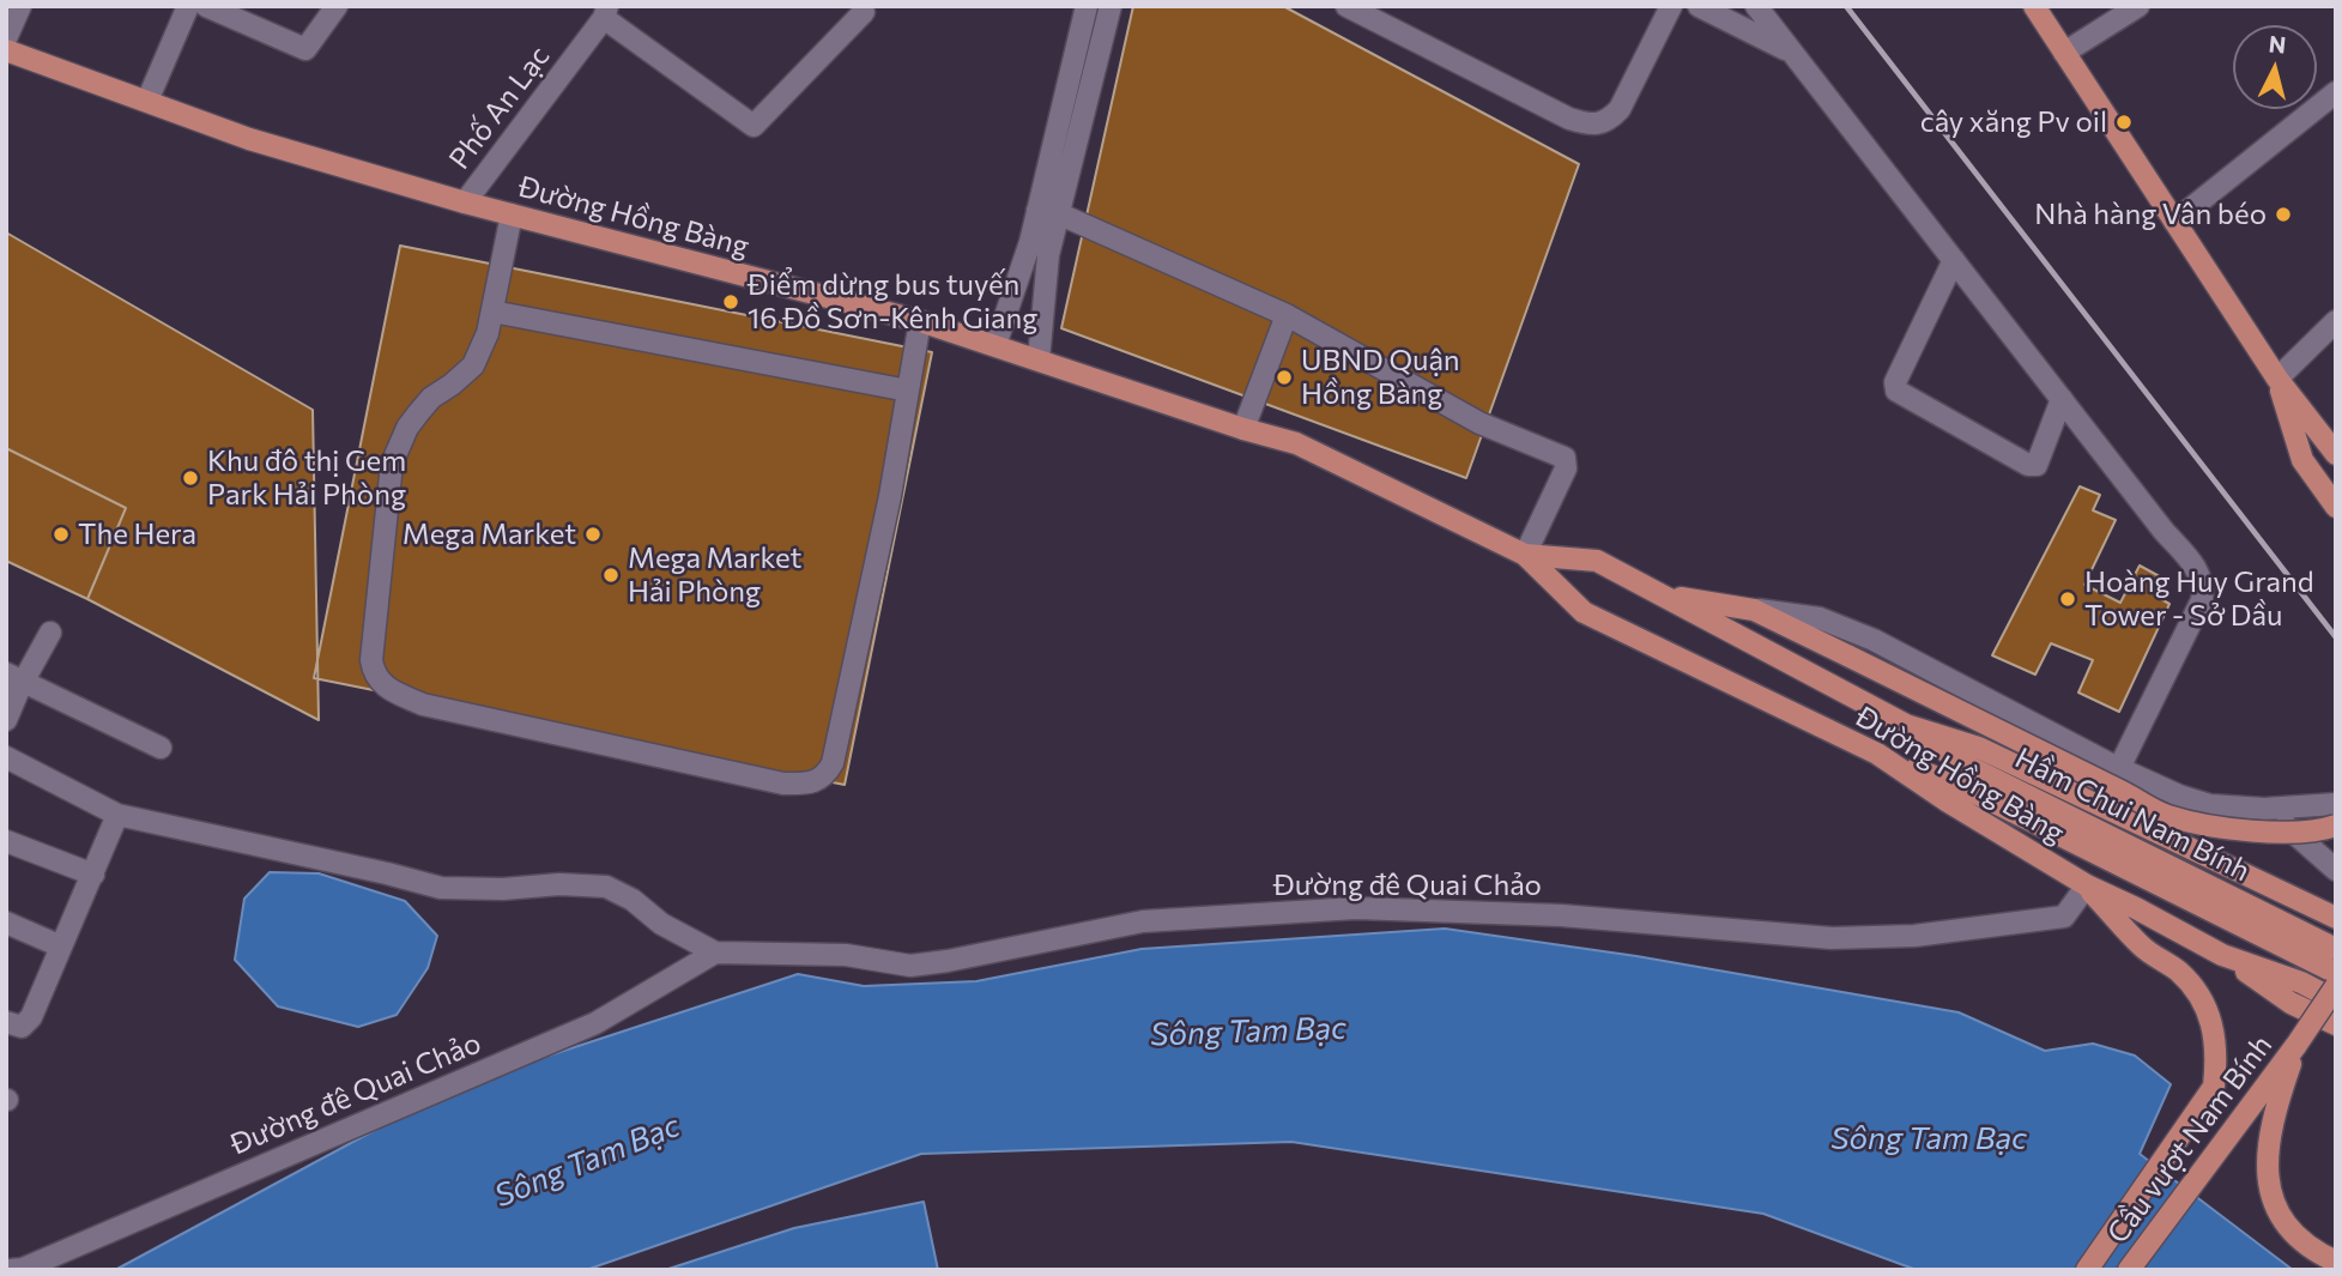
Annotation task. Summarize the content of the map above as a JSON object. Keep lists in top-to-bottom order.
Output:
{
  "streets": {
    "main road": ["Đường Hồng Bàng", "Hầm Chui Nam Bính", "Cầu vượt Nam Bính"],
    "street": ["Phố An Lạc", "Đường đê Quai Chảo"]
  },
  "crossings": [
    ["Phố An Lạc", "Đường Hồng Bàng"],
    ["Đường Hồng Bàng", "Hầm Chui Nam Bính"],
    ["Đường Hồng Bàng", "Đường đê Quai Chảo"],
    ["Đường Hồng Bàng", "Cầu vượt Nam Bính"]
  ],
  "water": ["Sông Tam Bạc"],
  "places": [
    "cây xăng Pv oil",
    "Nhà hàng Vân béo",
    "Điểm dừng bus tuyến 16 Đồ Sơn-Kênh Giang",
    "UBND Quận Hồng Bàng",
    "Khu đô thị Gem Park Hải Phòng",
    "The Hera",
    "Mega Market",
    "Mega Market Hải Phòng",
    "Hoàng Huy Grand Tower - Sở Dầu"
  ],
  "north": "top"
}
